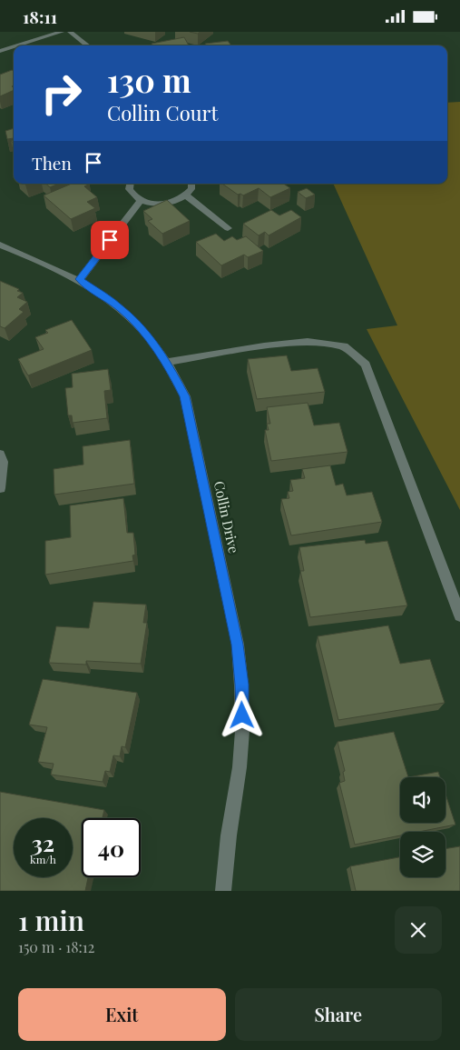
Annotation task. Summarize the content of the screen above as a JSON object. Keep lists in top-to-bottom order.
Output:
{
  "streets": {
    "street": ["Collin Drive"]
  },
  "page": {
    "status": "18:11",
    "turn": ["130 m", "Collin Court"],
    "then": "Then",
    "speed": "32 km/h",
    "limit": "40",
    "heading": ["1 min", "150 m · 18:12"],
    "buttons": ["Exit", "Share"]
  }
}
